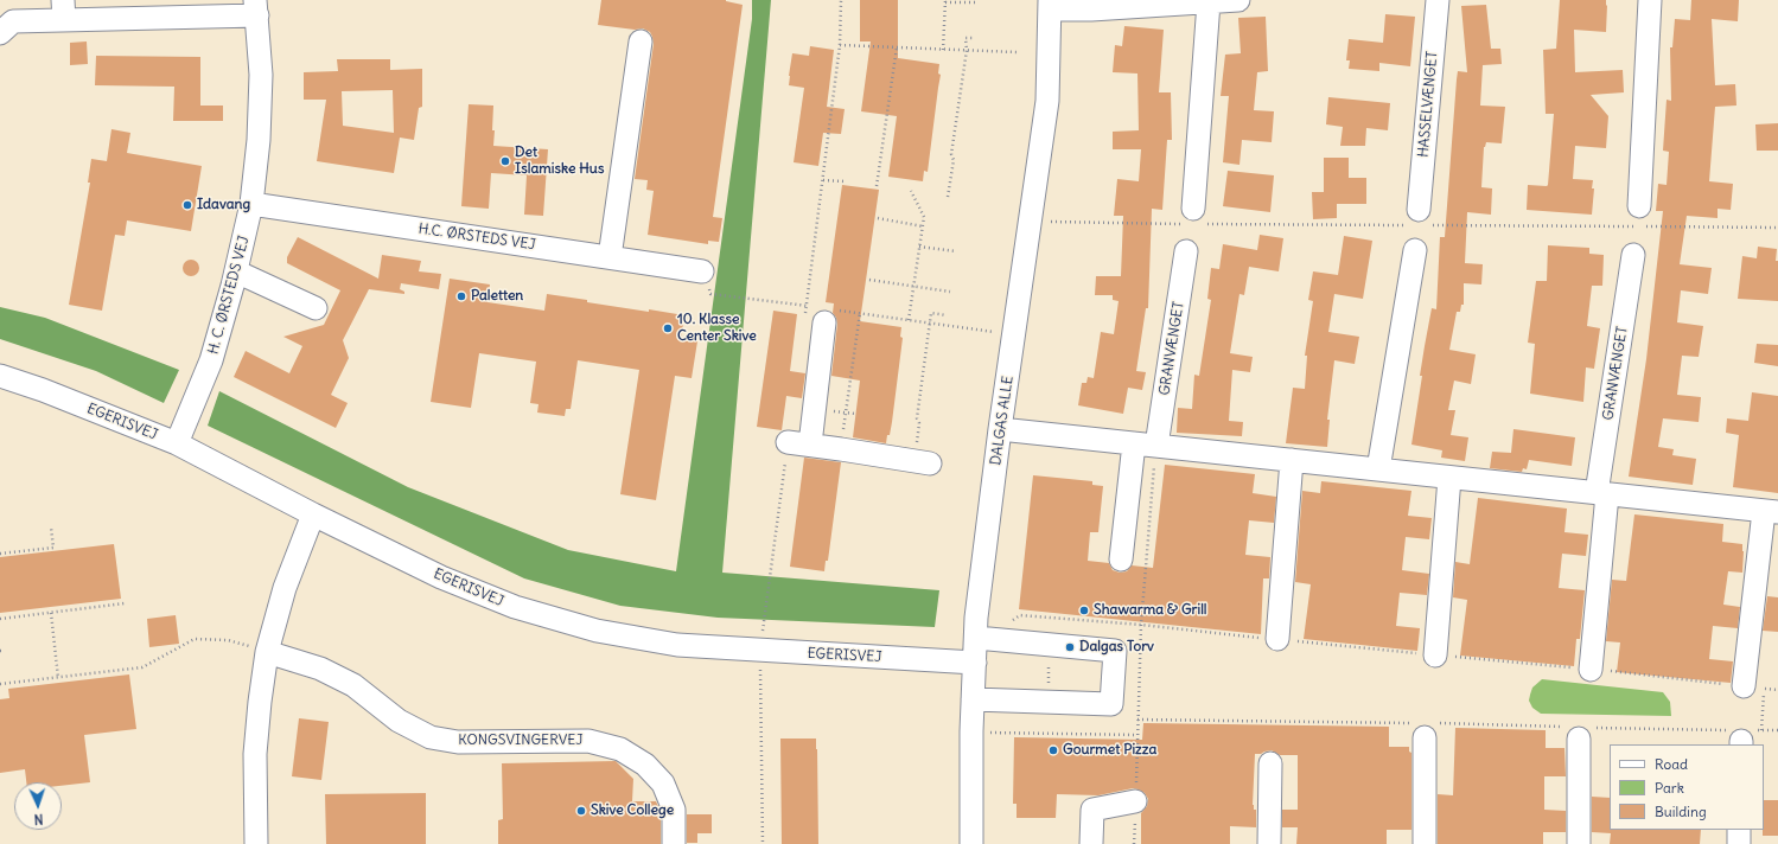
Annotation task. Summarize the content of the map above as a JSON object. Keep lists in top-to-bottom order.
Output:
{
  "streets": {
    "street": [
      "HASSELVÆNGET",
      "H.C. ØRSTEDS VEJ",
      "H. C. ØRSTEDS VEJ",
      "GRANVÆNGET",
      "DALGAS ALLE",
      "EGERISVEJ",
      "KONGSVINGERVEJ"
    ]
  },
  "crossings": [
    ["H.C. ØRSTEDS VEJ", "H. C. ØRSTEDS VEJ"],
    ["H. C. ØRSTEDS VEJ", "EGERISVEJ"],
    ["DALGAS ALLE", "EGERISVEJ"]
  ],
  "places": [
    "Det Islamiske Hus",
    "Idavang",
    "Paletten",
    "10. Klasse Center Skive",
    "Shawarma & Grill",
    "Dalgas Torv",
    "Gourmet Pizza",
    "Skive College"
  ],
  "legend": ["Road", "Park", "Building"],
  "north": "bottom"
}
